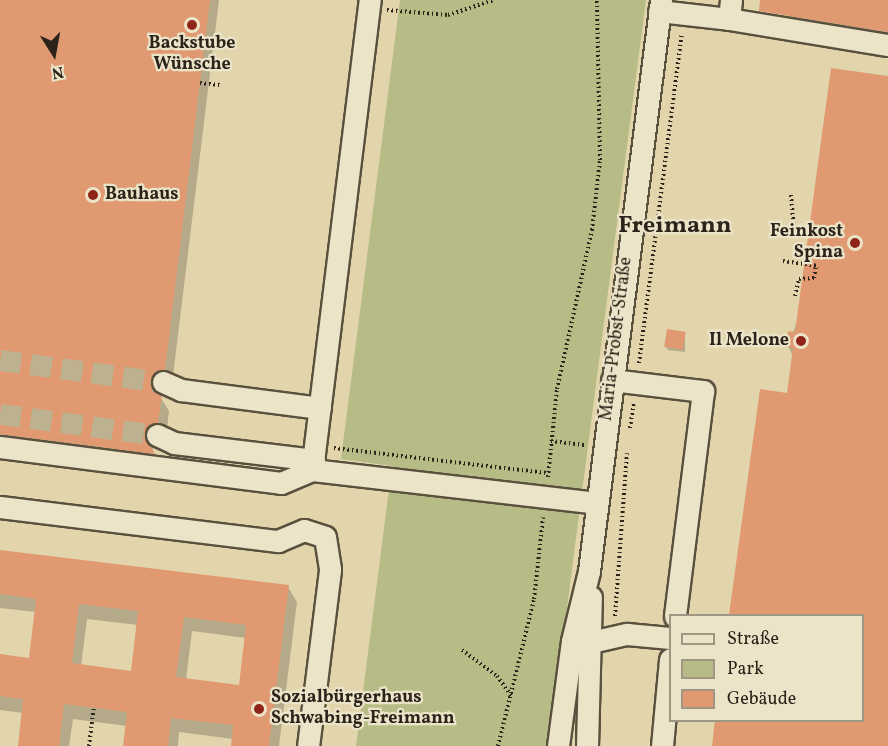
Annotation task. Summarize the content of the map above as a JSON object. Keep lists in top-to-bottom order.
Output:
{
  "streets": {
    "street": ["Maria-Probst-Straße"]
  },
  "districts": ["Freimann"],
  "places": [
    "Backstube Wünsche",
    "Bauhaus",
    "Feinkost Spina",
    "Il Melone",
    "Sozialbürgerhaus Schwabing-Freimann"
  ],
  "legend": ["Straße", "Park", "Gebäude"],
  "north": "bottom"
}
